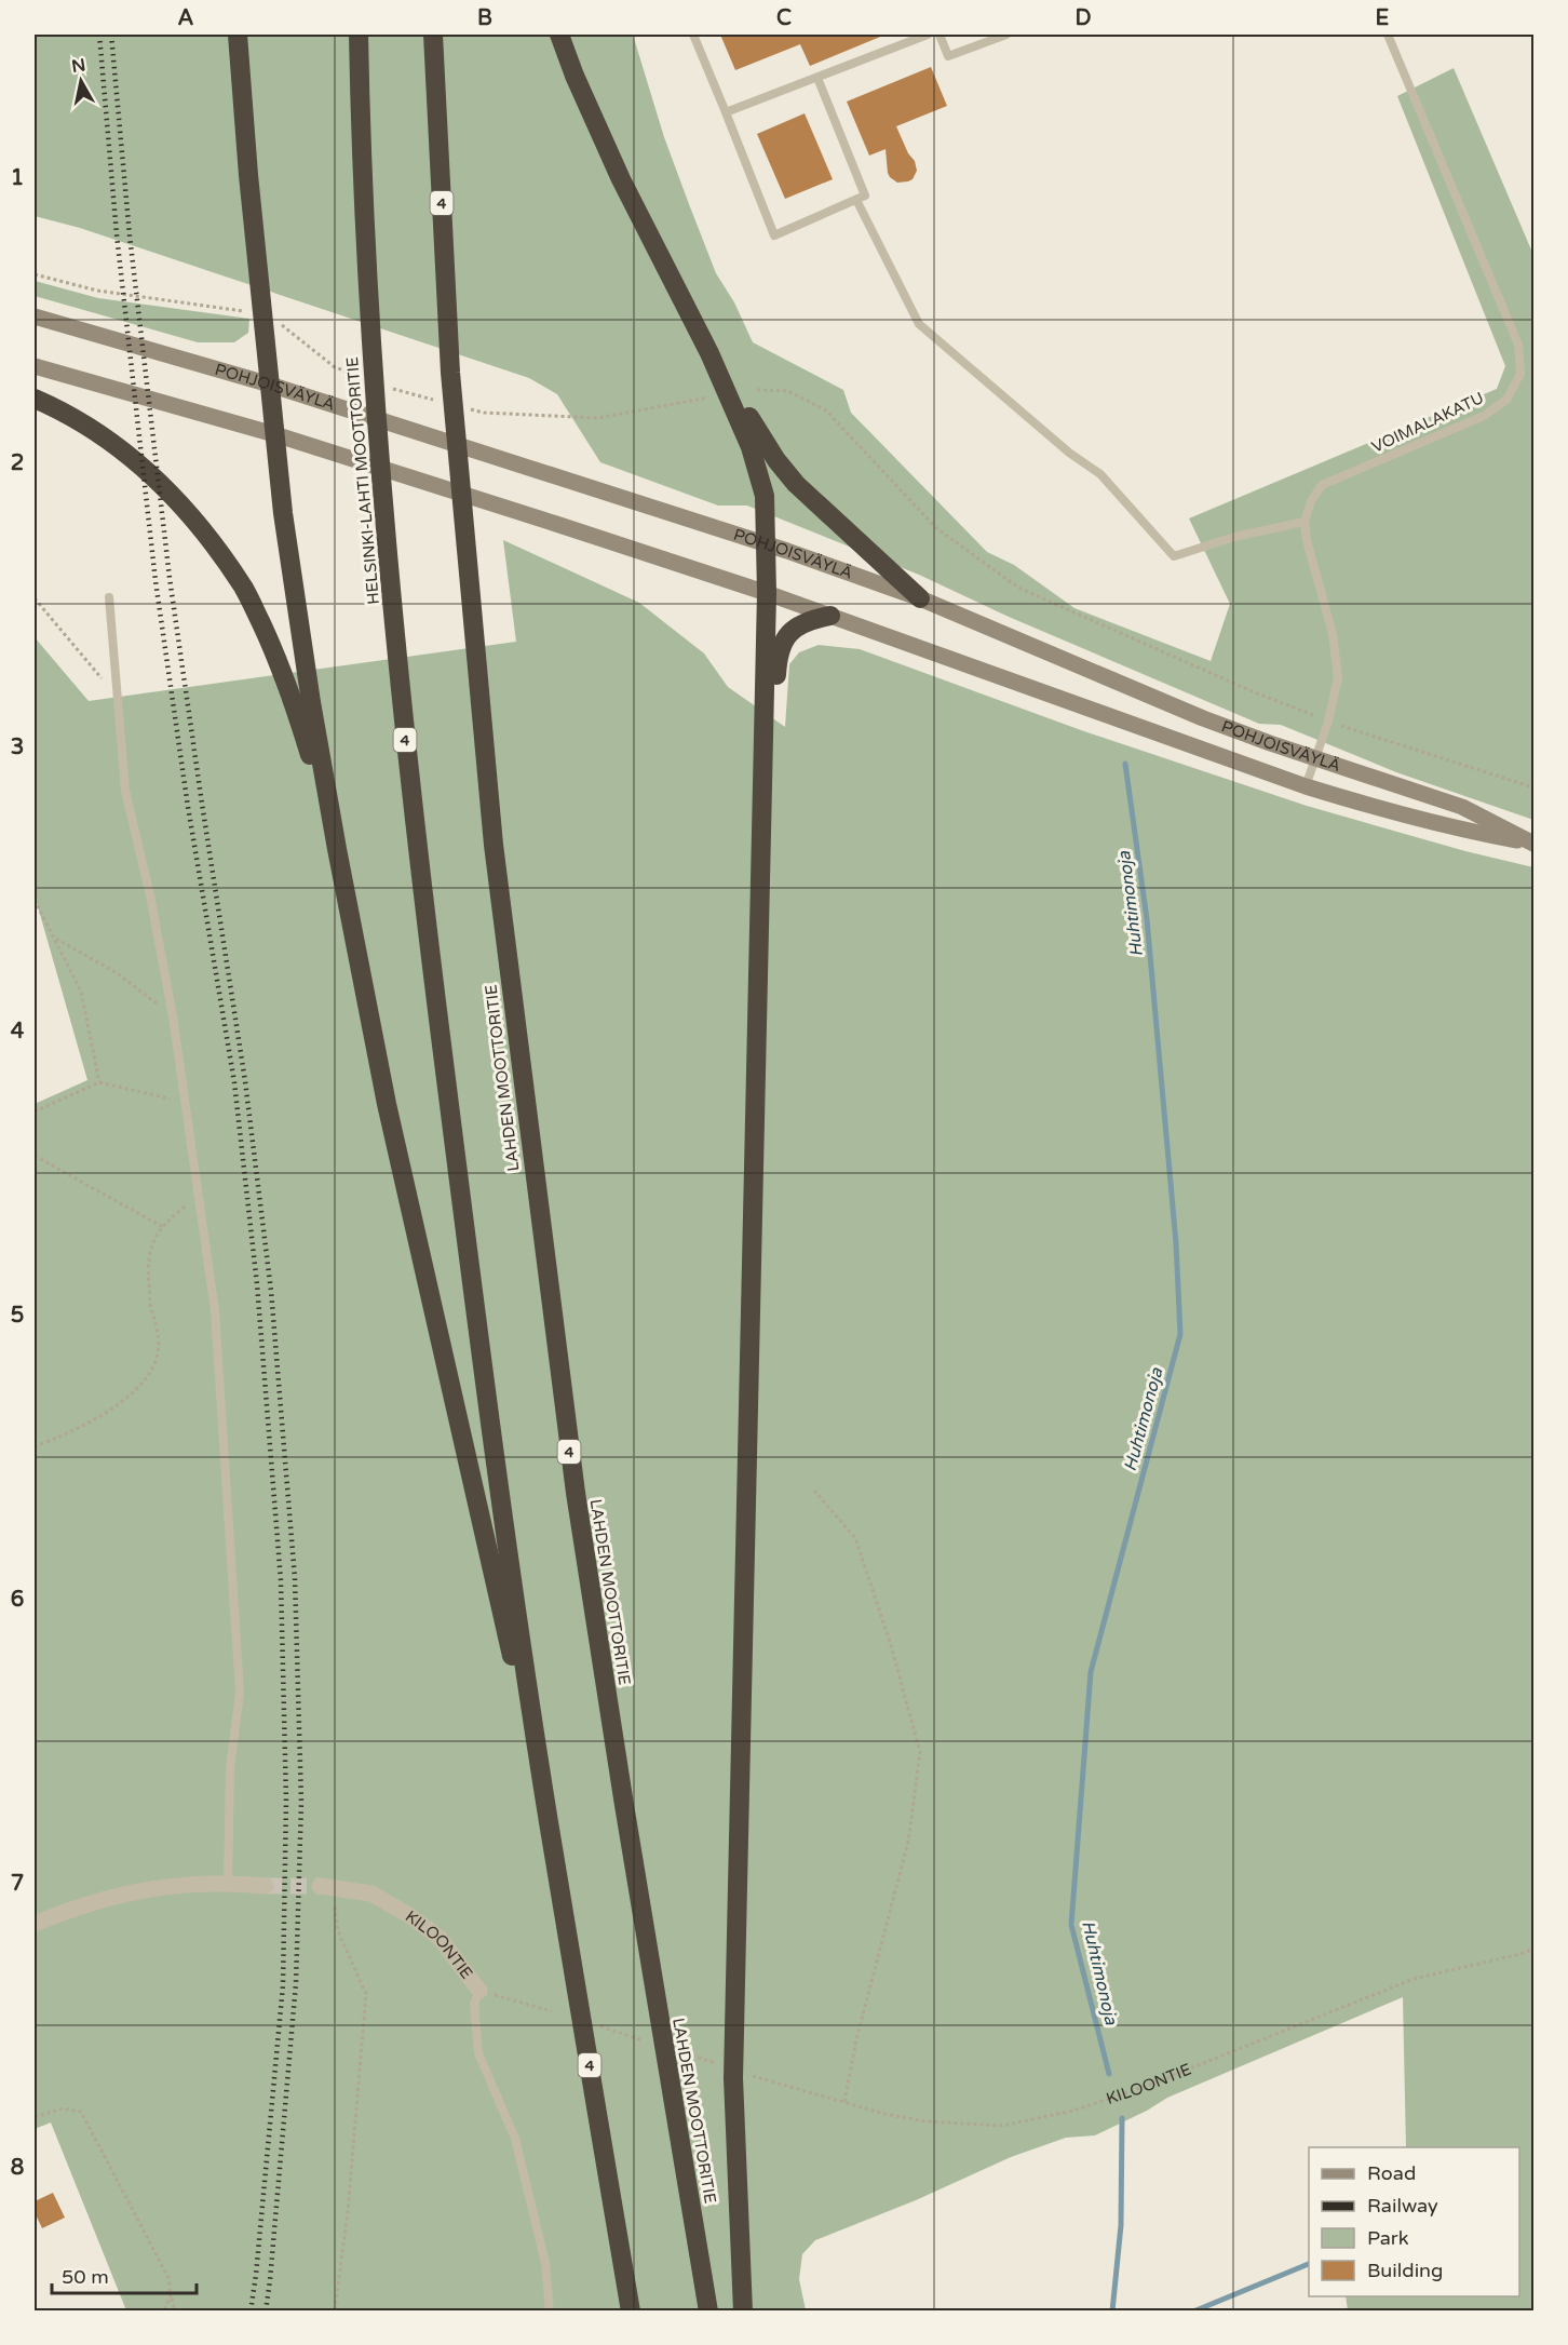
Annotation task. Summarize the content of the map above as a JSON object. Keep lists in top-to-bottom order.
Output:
{
  "streets": {
    "highway": ["4", "HELSINKI-LAHTI MOOTTORITIE", "LAHDEN MOOTTORITIE"],
    "main road": ["POHJOISVÄYLÄ"],
    "street": ["KILOONTIE"],
    "lane": ["VOIMALAKATU"]
  },
  "crossings": [
    ["4", "HELSINKI-LAHTI MOOTTORITIE"]
  ],
  "water": ["Huhtimonoja"],
  "legend": [
    "Road",
    "Railway",
    "Park",
    "Building"
  ],
  "scale_bar": "50 m",
  "north": "top",
  "grid": {
    "columns": [
      "A",
      "B",
      "C",
      "D",
      "E"
    ],
    "rows": [
      "1",
      "2",
      "3",
      "4",
      "5",
      "6",
      "7",
      "8"
    ]
  }
}
